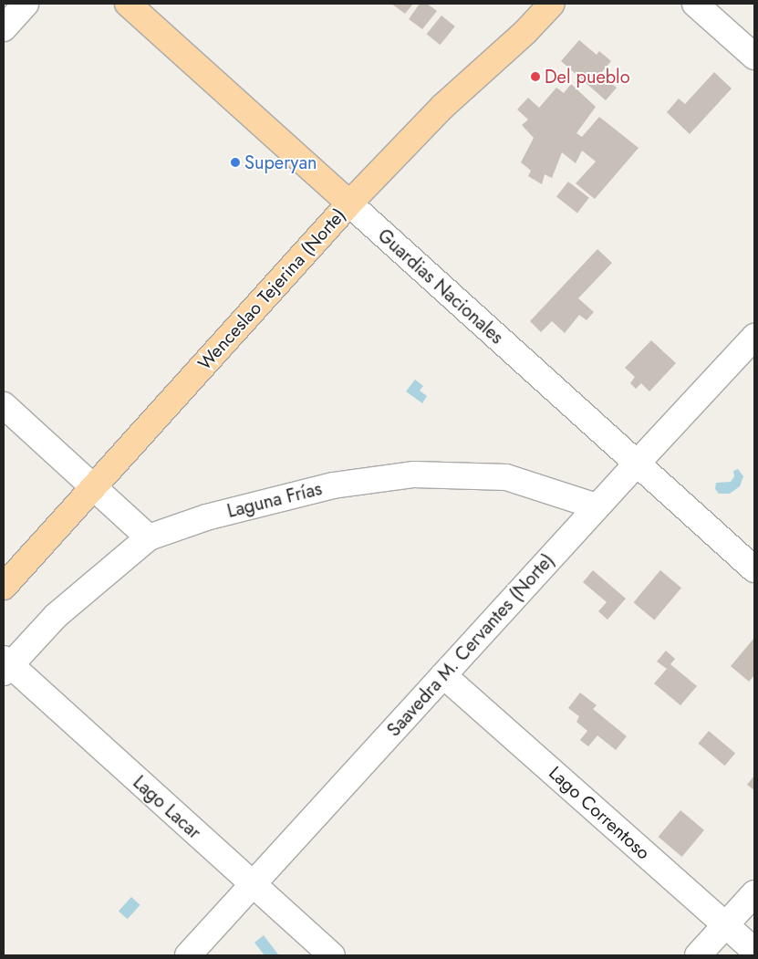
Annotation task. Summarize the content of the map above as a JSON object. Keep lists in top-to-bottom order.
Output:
{
  "streets": {
    "main road": ["Guardias Nacionales", "Wenceslao Tejerina (Norte)"],
    "street": [
      "Laguna Frías",
      "Saavedra M. Cervantes (Norte)",
      "Lago Lacar",
      "Lago Correntoso"
    ]
  },
  "crossings": [
    ["Guardias Nacionales", "Wenceslao Tejerina (Norte)"],
    ["Guardias Nacionales", "Saavedra M. Cervantes (Norte)"],
    ["Laguna Frías", "Saavedra M. Cervantes (Norte)"],
    ["Laguna Frías", "Lago Lacar"],
    ["Saavedra M. Cervantes (Norte)", "Lago Lacar"],
    ["Saavedra M. Cervantes (Norte)", "Lago Correntoso"]
  ],
  "places": ["Del pueblo", "Superyan"]
}
